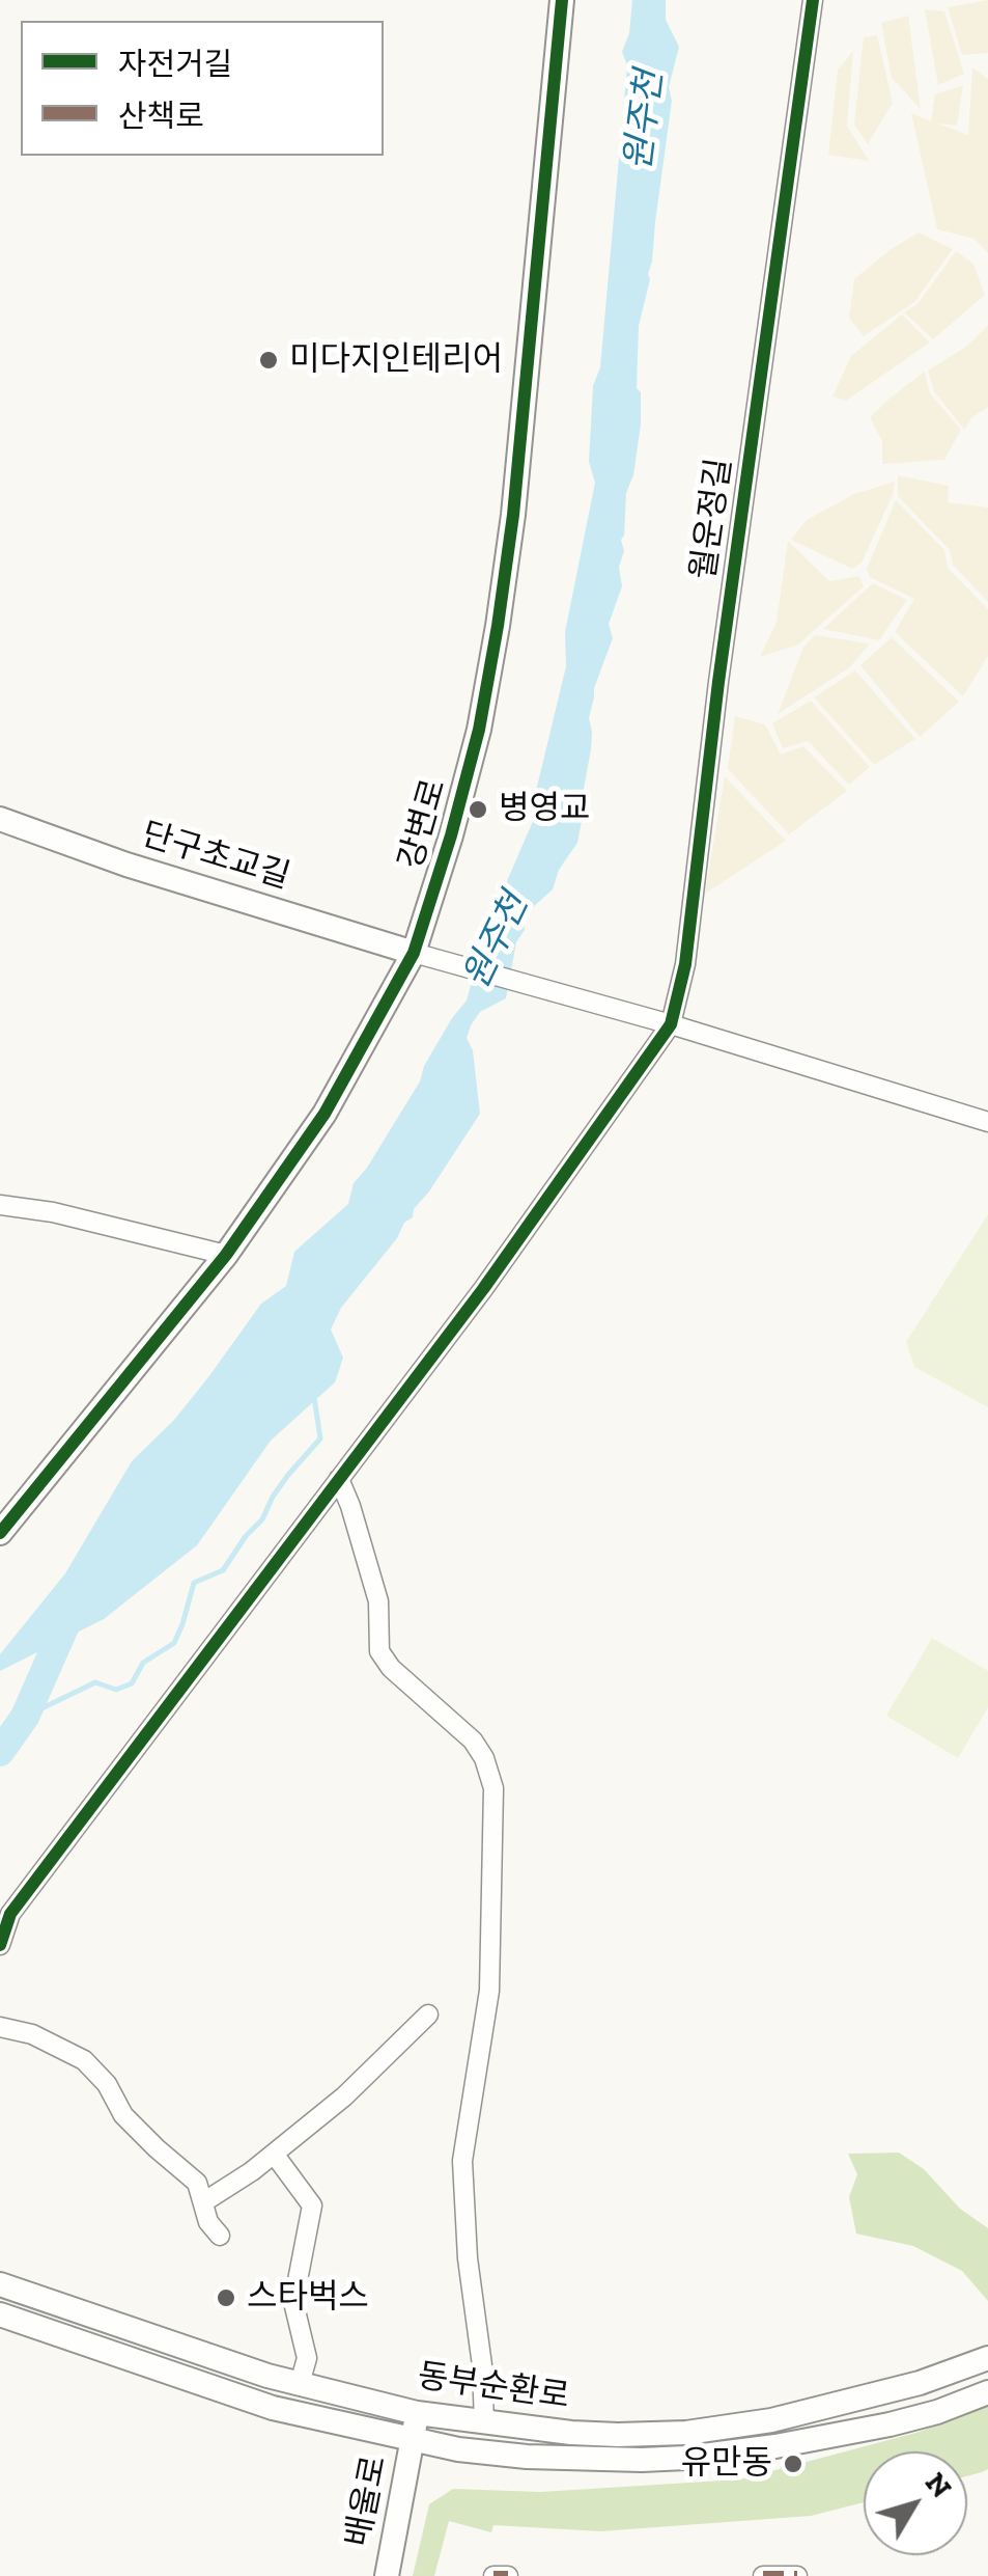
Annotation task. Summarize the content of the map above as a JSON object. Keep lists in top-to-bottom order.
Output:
{
  "streets": {
    "street": [
      "월운정길",
      "강변로",
      "단구초교길",
      "동부순환로",
      "배울로"
    ]
  },
  "crossings": [
    ["강변로", "단구초교길"],
    ["동부순환로", "배울로"]
  ],
  "water": ["원주천"],
  "places": [
    "미다지인테리어",
    "병영교",
    "스타벅스",
    "유만동"
  ],
  "legend": ["자전거길", "산책로"],
  "north": "top right"
}
